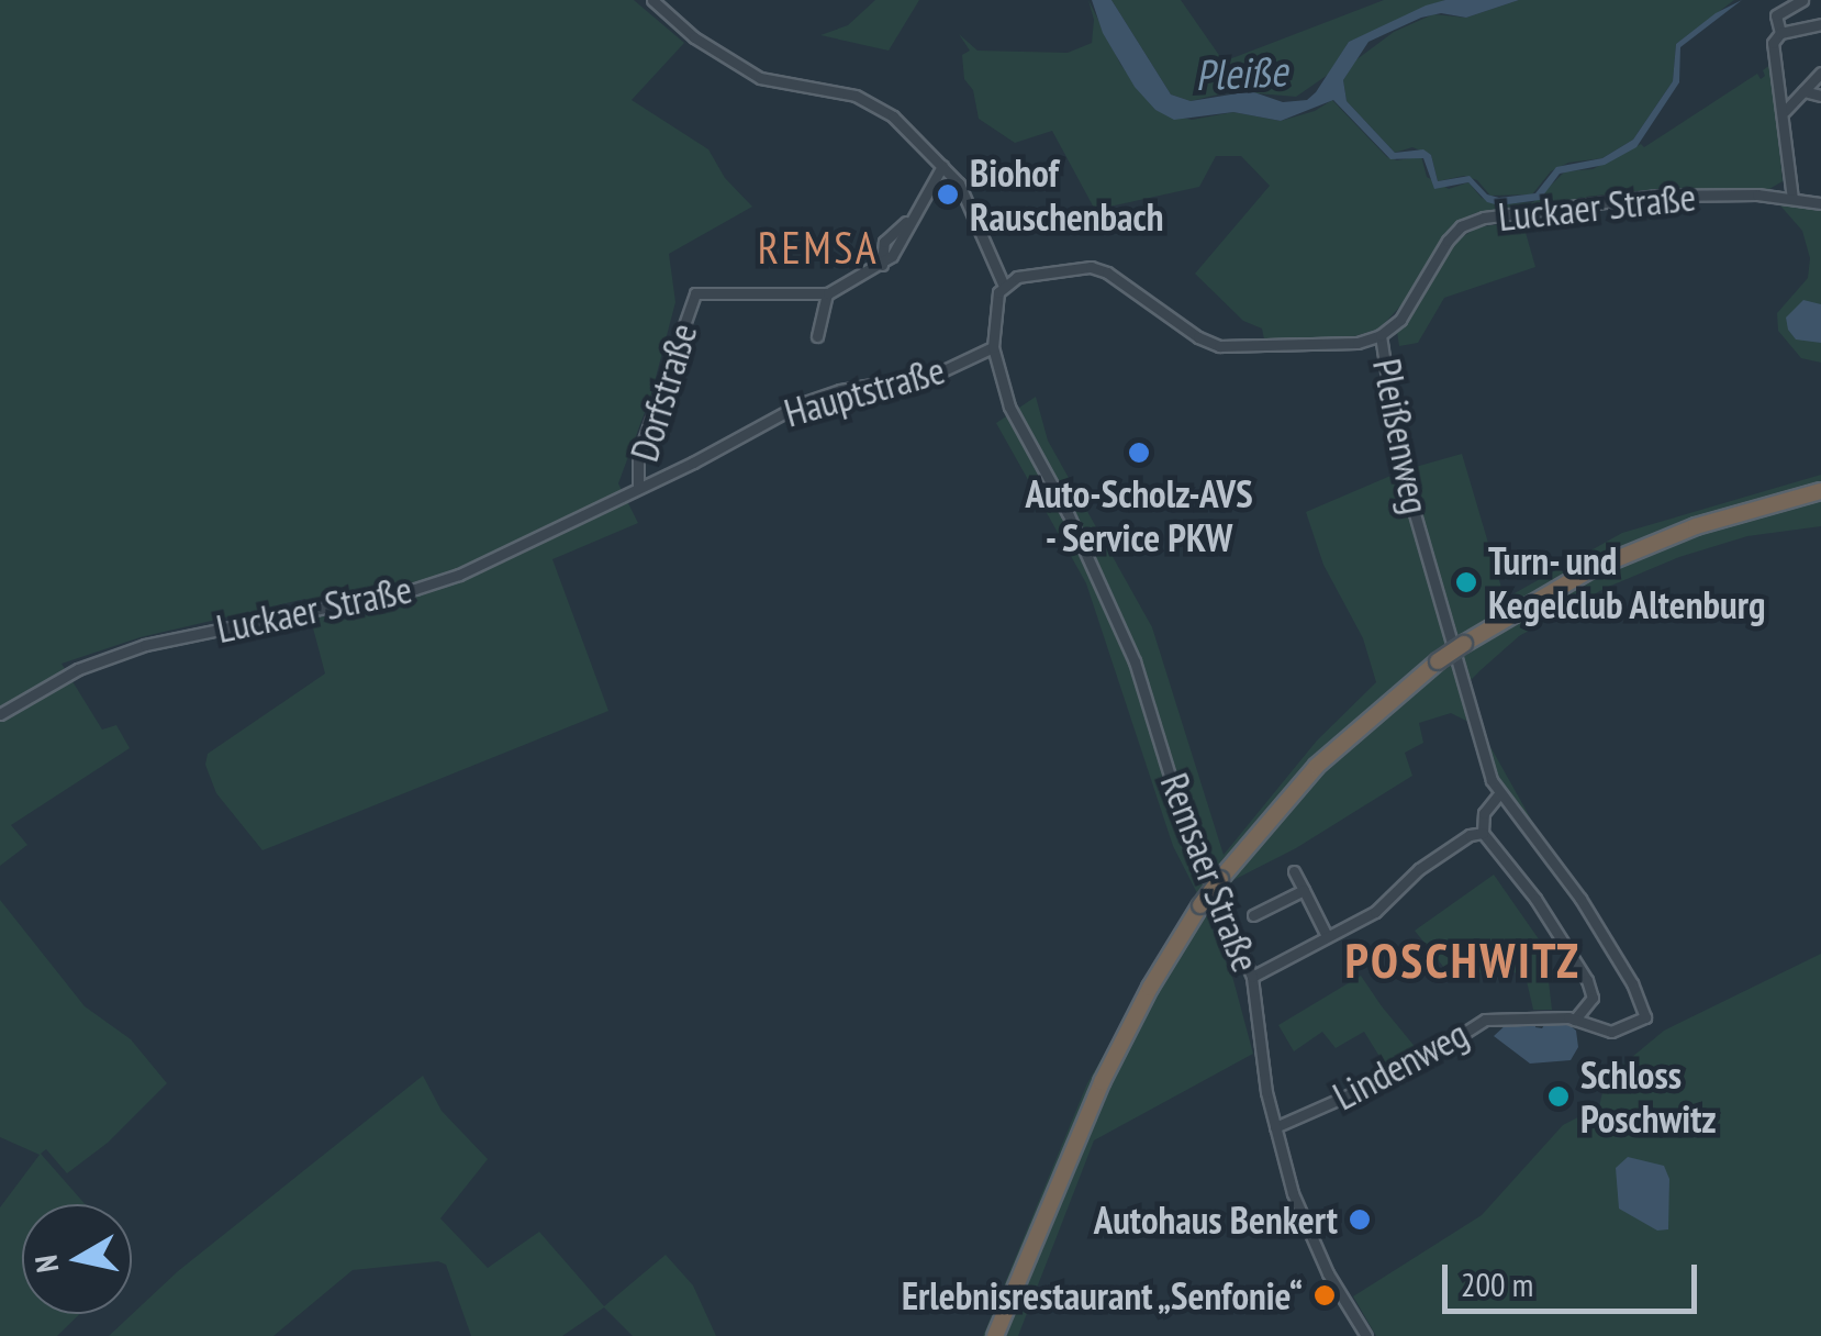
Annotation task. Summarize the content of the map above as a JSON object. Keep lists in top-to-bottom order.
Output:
{
  "streets": {
    "street": [
      "Luckaer Straße",
      "Hauptstraße",
      "Dorfstraße",
      "Pleißenweg",
      "Remsaer Straße",
      "Lindenweg"
    ]
  },
  "crossings": [
    ["Luckaer Straße", "Hauptstraße"],
    ["Luckaer Straße", "Pleißenweg"],
    ["Hauptstraße", "Dorfstraße"],
    ["Hauptstraße", "Remsaer Straße"],
    ["Pleißenweg", "Lindenweg"],
    ["Remsaer Straße", "Lindenweg"]
  ],
  "districts": ["REMSA", "POSCHWITZ"],
  "water": ["Pleiße"],
  "places": [
    "Biohof Rauschenbach",
    "Auto-Scholz-AVS - Service PKW",
    "Turn- und Kegelclub Altenburg",
    "Schloss Poschwitz",
    "Autohaus Benkert",
    "Erlebnisrestaurant „Senfonie“"
  ],
  "scale_bar": "200 m",
  "north": "left"
}
